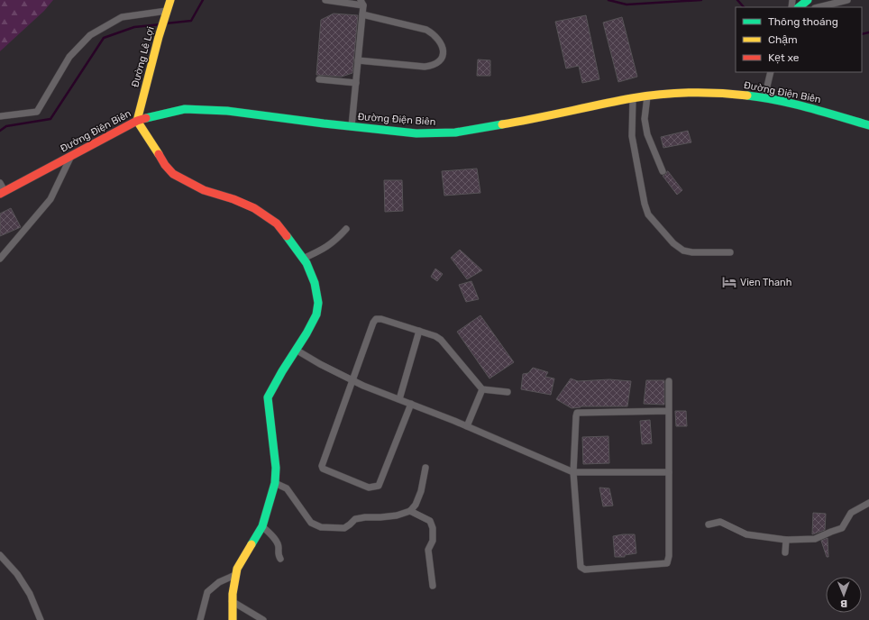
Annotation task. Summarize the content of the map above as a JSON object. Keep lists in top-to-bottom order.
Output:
{
  "streets": {
    "main road": ["Đường Lê Lợi", "Đường Điện Biên"]
  },
  "crossings": [
    ["Đường Lê Lợi", "Đường Điện Biên"]
  ],
  "places": {
    "hotel": ["Vien Thanh"]
  },
  "legend": ["Thông thoáng", "Chậm", "Kẹt xe"],
  "north": "bottom"
}
